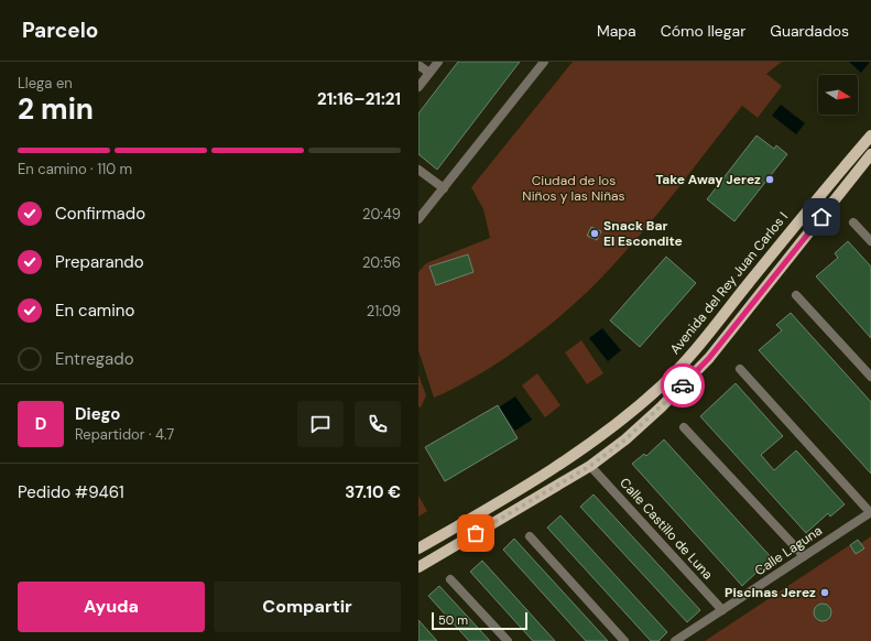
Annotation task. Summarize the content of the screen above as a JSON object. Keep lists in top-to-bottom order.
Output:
{
  "streets": {
    "main road": ["Avenida del Rey Juan Carlos I"],
    "street": ["Calle Castillo de Luna", "Calle Laguna"]
  },
  "crossings": [
    ["Calle Castillo de Luna", "Calle Laguna"]
  ],
  "parks": ["Ciudad de los Niños y las Niñas"],
  "places": ["Take Away Jerez", "Snack Bar El Escondite", "Piscinas Jerez"],
  "scale_bar": "50 m",
  "north": "right",
  "page": {
    "header": "Parcelo",
    "nav": ["Mapa", "Cómo llegar", "Guardados"],
    "heading": ["2 min", "Llega en", "21:16–21:21"],
    "panel": [
      "Diego",
      "Repartidor · 4.7",
      "Pedido #9461",
      "37.10 €"
    ],
    "bar": "En camino · 110 m",
    "list": [
      ["Confirmado", "20:49"],
      ["Preparando", "20:56"],
      ["En camino", "21:09"],
      "Entregado"
    ],
    "round": "D",
    "buttons": ["Ayuda", "Compartir"],
    "scale": "50 m"
  }
}
